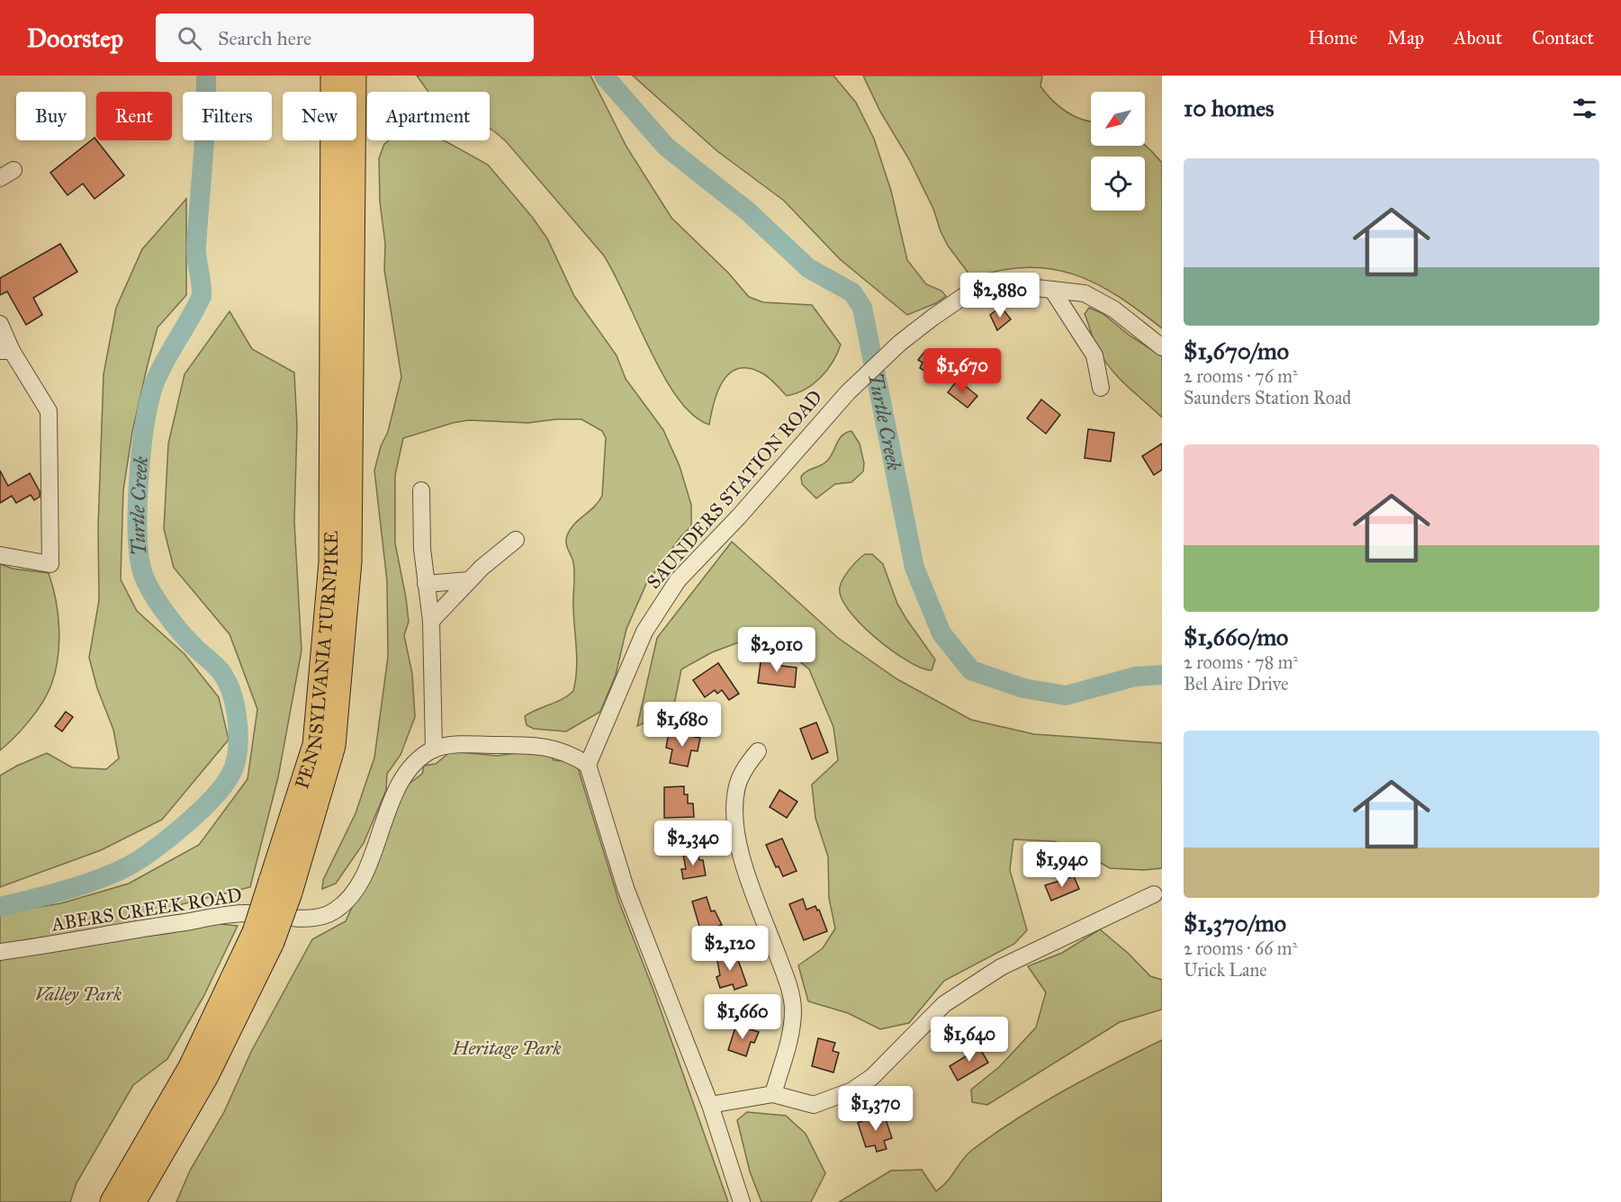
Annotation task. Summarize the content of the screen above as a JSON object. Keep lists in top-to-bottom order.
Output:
{
  "streets": {
    "highway": ["PENNSYLVANIA TURNPIKE"],
    "street": ["SAUNDERS STATION ROAD", "ABERS CREEK ROAD"]
  },
  "crossings": [
    ["SAUNDERS STATION ROAD", "ABERS CREEK ROAD"]
  ],
  "water": ["Turtle Creek"],
  "parks": ["Valley Park", "Heritage Park"],
  "north": "bottom left",
  "page": {
    "header": "Doorstep",
    "search": "Search here",
    "nav": [
      "Home",
      "Map",
      "About",
      "Contact"
    ],
    "heading": "10 homes",
    "chip": [
      "Buy",
      "Rent",
      "Filters",
      "New",
      "Apartment"
    ],
    "list": [
      {
        "name": "$1,670/mo",
        "note": "2 rooms · 76 m² · Saunders Station Road"
      },
      {
        "name": "$1,660/mo",
        "note": "2 rooms · 78 m² · Bel Aire Drive"
      },
      {
        "name": "$1,370/mo",
        "note": "2 rooms · 66 m² · Urick Lane"
      }
    ],
    "price": [
      "$2,880",
      "$1,670",
      "$2,010",
      "$1,680",
      "$2,340",
      "$1,940",
      "$2,120",
      "$1,660",
      "$1,640",
      "$1,370"
    ]
  }
}
